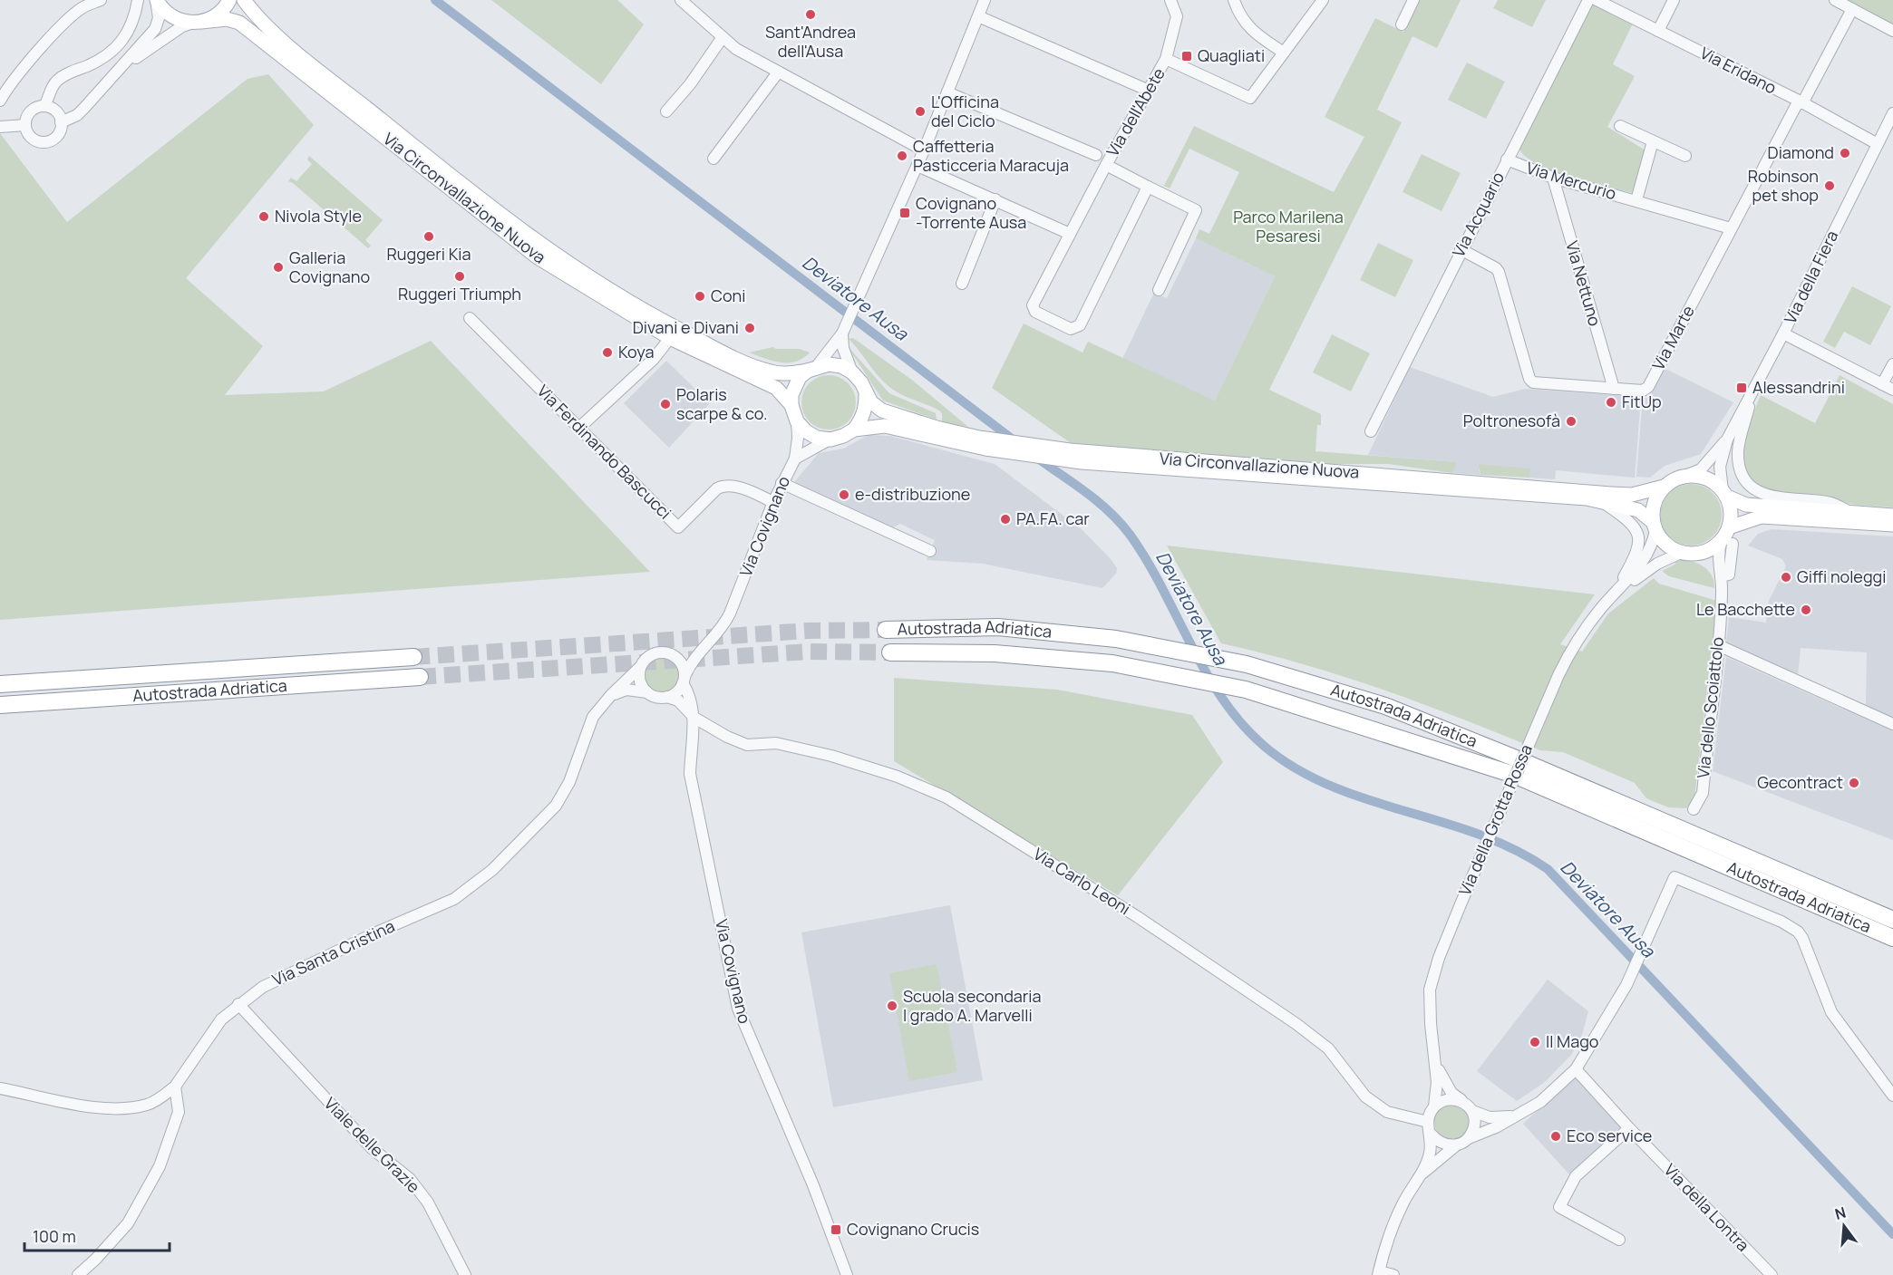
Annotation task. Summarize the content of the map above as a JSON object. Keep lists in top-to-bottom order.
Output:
{
  "streets": {
    "highway": ["Autostrada Adriatica"],
    "main road": ["Via Circonvallazione Nuova"],
    "street": [
      "Via Eridano",
      "Via dell'Abete",
      "Via Mercurio",
      "Via Acquario",
      "Via della Fiera",
      "Via Nettuno",
      "Via Marte",
      "Via Ferdinando Bascucci",
      "Via Covignano",
      "Via dello Scoiattolo",
      "Via della Grotta Rossa",
      "Via Carlo Leoni",
      "Via Santa Cristina",
      "Viale delle Grazie",
      "Via della Lontra"
    ]
  },
  "crossings": [
    ["Via Eridano", "Via della Fiera"],
    ["Via Eridano", "Via Marte"],
    ["Via Mercurio", "Via Acquario"],
    ["Via Mercurio", "Via Nettuno"],
    ["Via Mercurio", "Via Marte"],
    ["Via Circonvallazione Nuova", "Via della Fiera"],
    ["Via Circonvallazione Nuova", "Via Covignano"],
    ["Via Circonvallazione Nuova", "Via dello Scoiattolo"],
    ["Via Circonvallazione Nuova", "Via della Grotta Rossa"],
    ["Via Acquario", "Via Marte"],
    ["Via della Fiera", "Via dello Scoiattolo"],
    ["Via della Fiera", "Via della Grotta Rossa"],
    ["Via Nettuno", "Via Marte"],
    ["Via Ferdinando Bascucci", "Via Covignano"],
    ["Via Covignano", "Via Carlo Leoni"],
    ["Via Covignano", "Via Santa Cristina"],
    ["Via dello Scoiattolo", "Via della Grotta Rossa"],
    ["Via della Grotta Rossa", "Via Carlo Leoni"],
    ["Via Carlo Leoni", "Via Santa Cristina"],
    ["Via Santa Cristina", "Viale delle Grazie"]
  ],
  "water": ["Deviatore Ausa"],
  "parks": ["Parco Marilena Pesaresi"],
  "places": {
    "other": [
      "Sant'Andrea dell'Ausa",
      "L'Officina del Ciclo",
      "Diamond",
      "Caffetteria Pasticceria Maracuja",
      "Robinson pet shop",
      "Nivola Style",
      "Ruggeri Kia",
      "Galleria Covignano",
      "Ruggeri Triumph",
      "Coni",
      "Divani e Divani",
      "Koya",
      "FitUp",
      "Polaris scarpe & co.",
      "Poltronesofà",
      "e-distribuzione",
      "PA.FA. car",
      "Giffi noleggi",
      "Le Bacchette",
      "Gecontract",
      "Scuola secondaria I grado A. Marvelli",
      "Il Mago",
      "Eco service"
    ],
    "transit": [
      "Quagliati",
      "Covignano -Torrente Ausa",
      "Alessandrini",
      "Covignano Crucis"
    ]
  },
  "scale_bar": "100 m",
  "north": "top"
}
